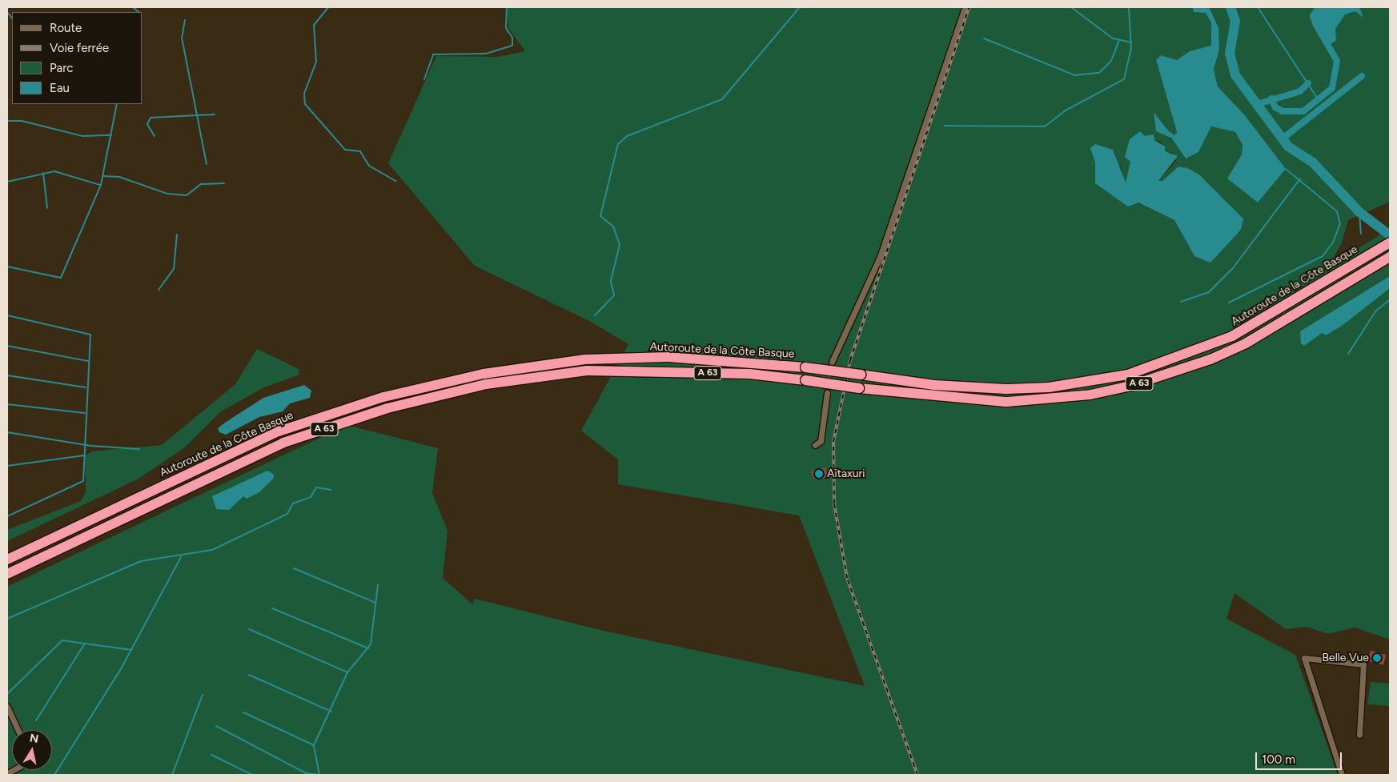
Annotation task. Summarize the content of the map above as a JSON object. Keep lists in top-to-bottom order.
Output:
{
  "streets": {
    "highway": ["Autoroute de la Côte Basque", "A 63"]
  },
  "places": ["Aïtaxuri", "Belle Vue"],
  "legend": [
    "Route",
    "Voie ferrée",
    "Parc",
    "Eau"
  ],
  "scale_bar": "100 m",
  "north": "top"
}
